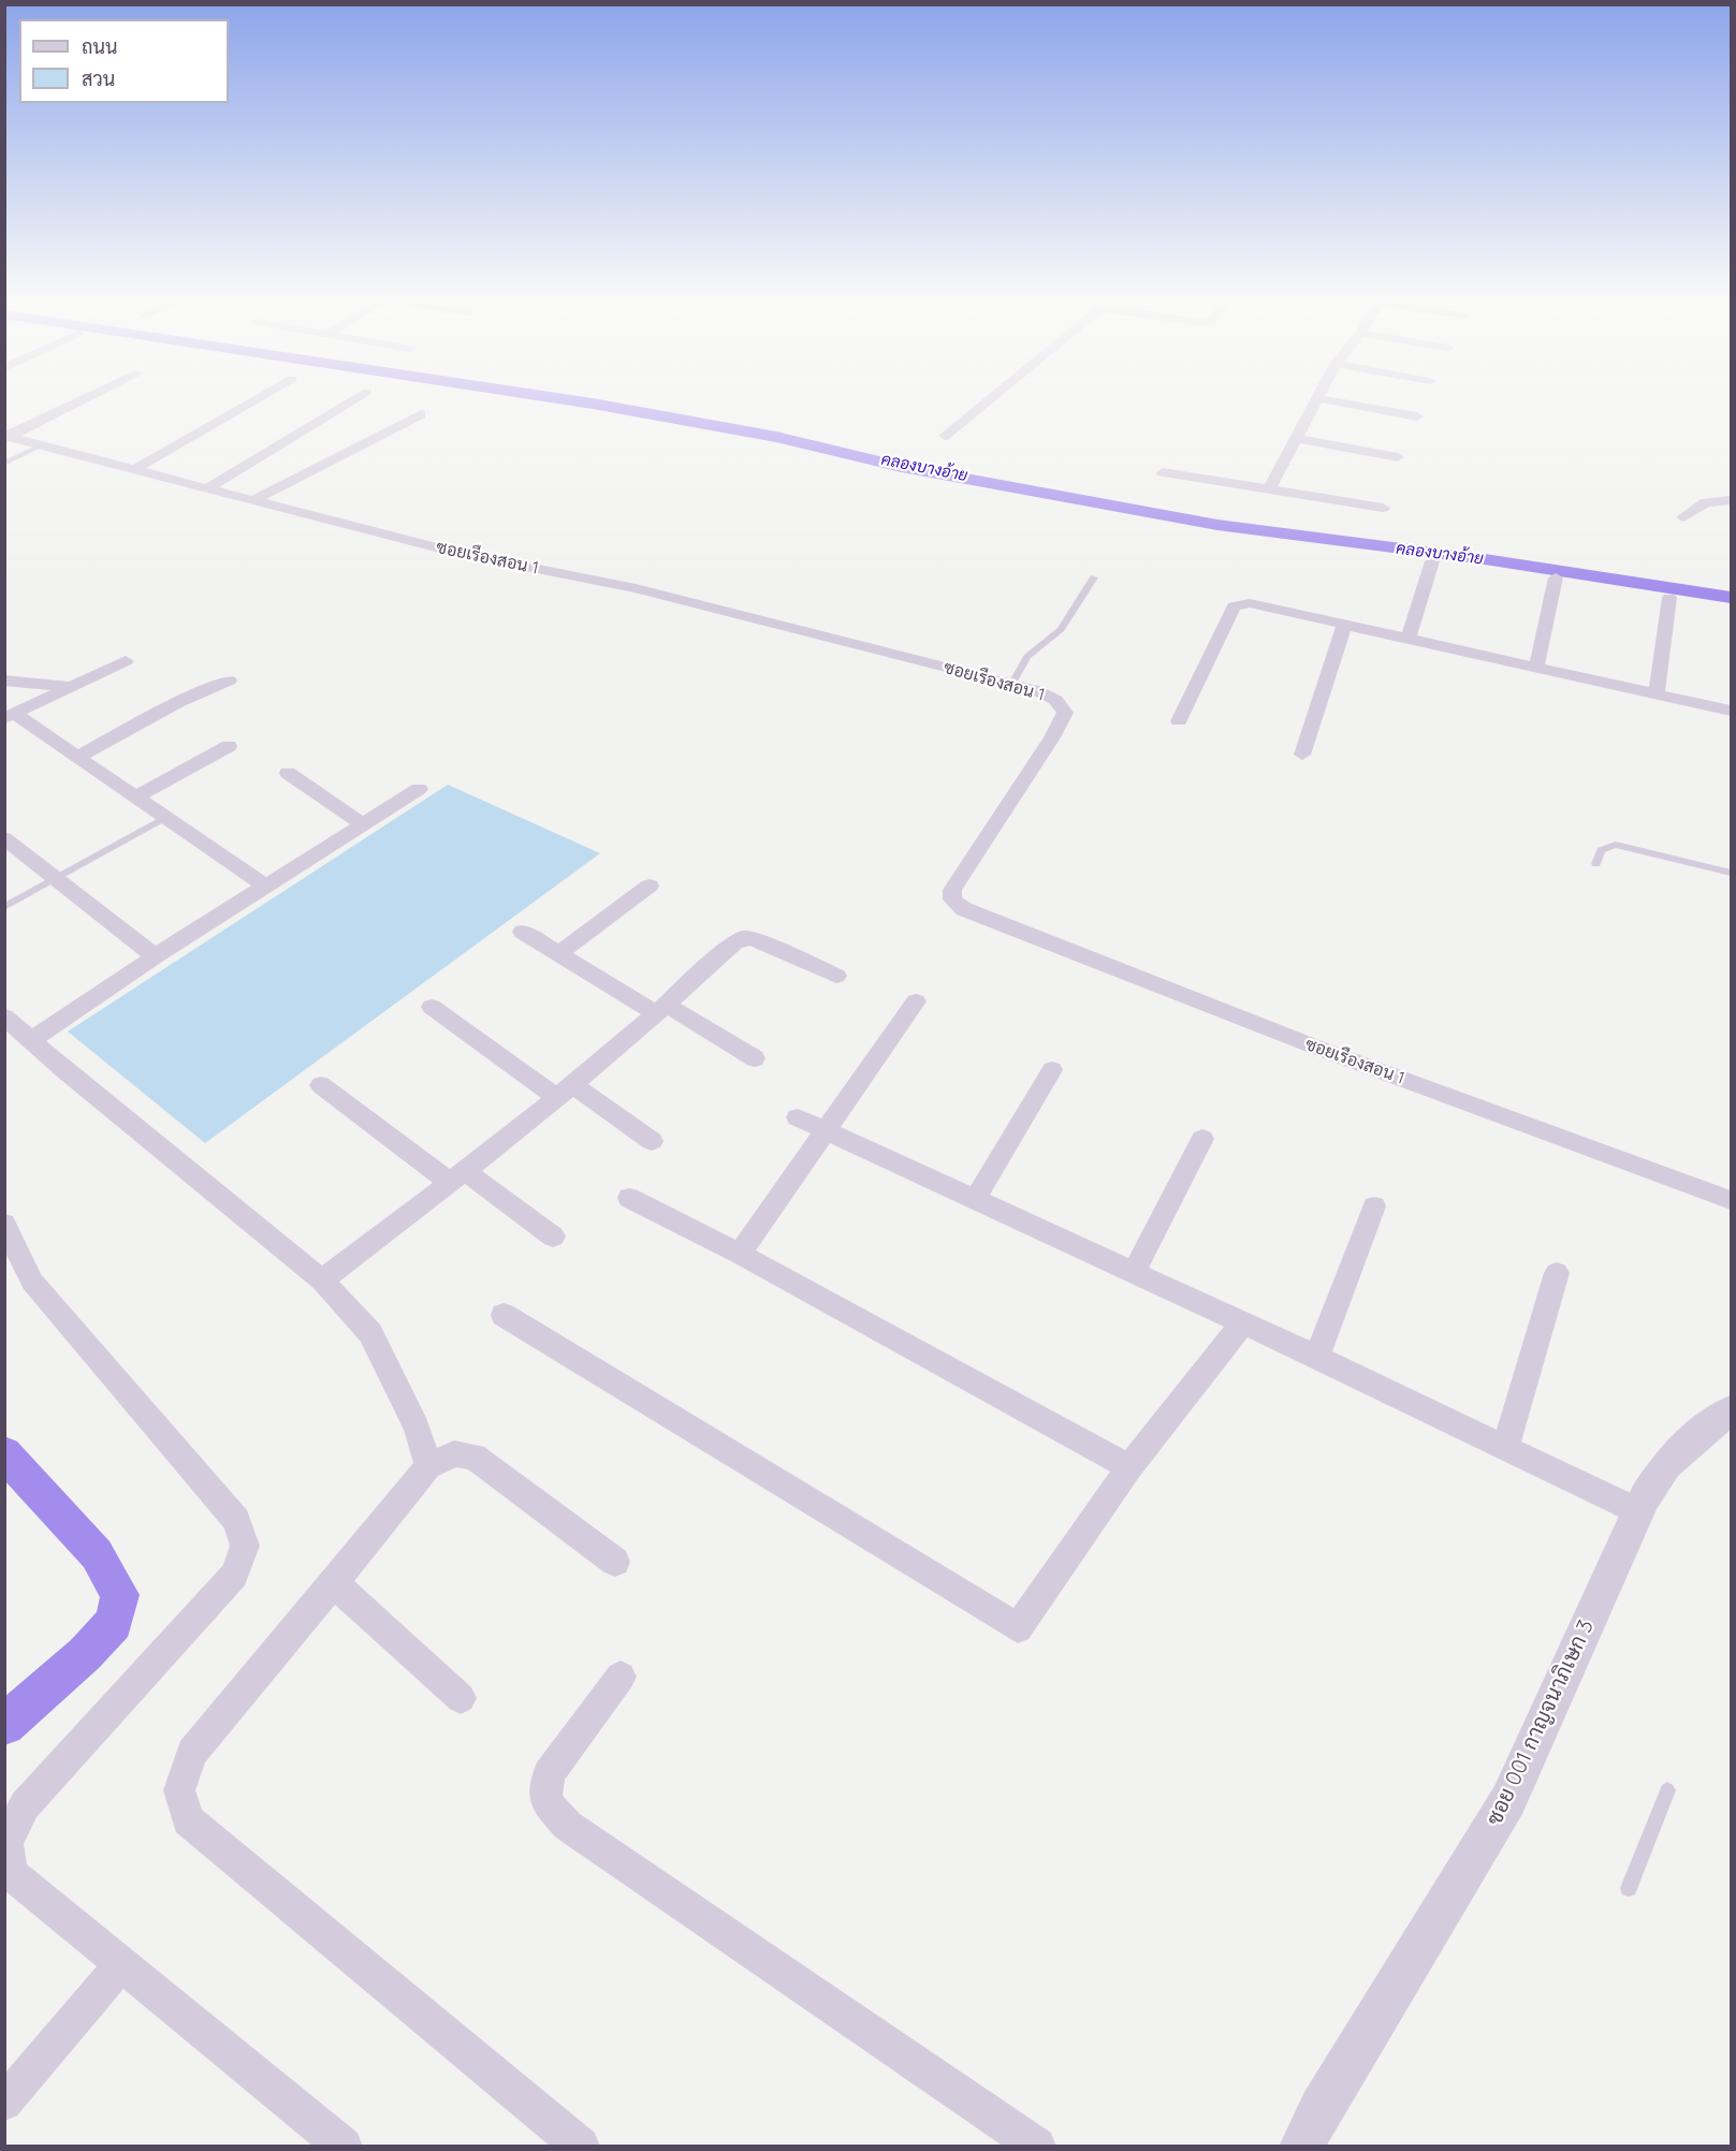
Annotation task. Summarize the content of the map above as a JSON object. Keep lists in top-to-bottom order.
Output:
{
  "streets": {
    "street": ["ซอยเรืองสอน 1", "ซอย 001 กาญจนาภิเษก 3"]
  },
  "water": ["คลองบางอ้าย"],
  "legend": ["ถนน", "สวน"]
}
